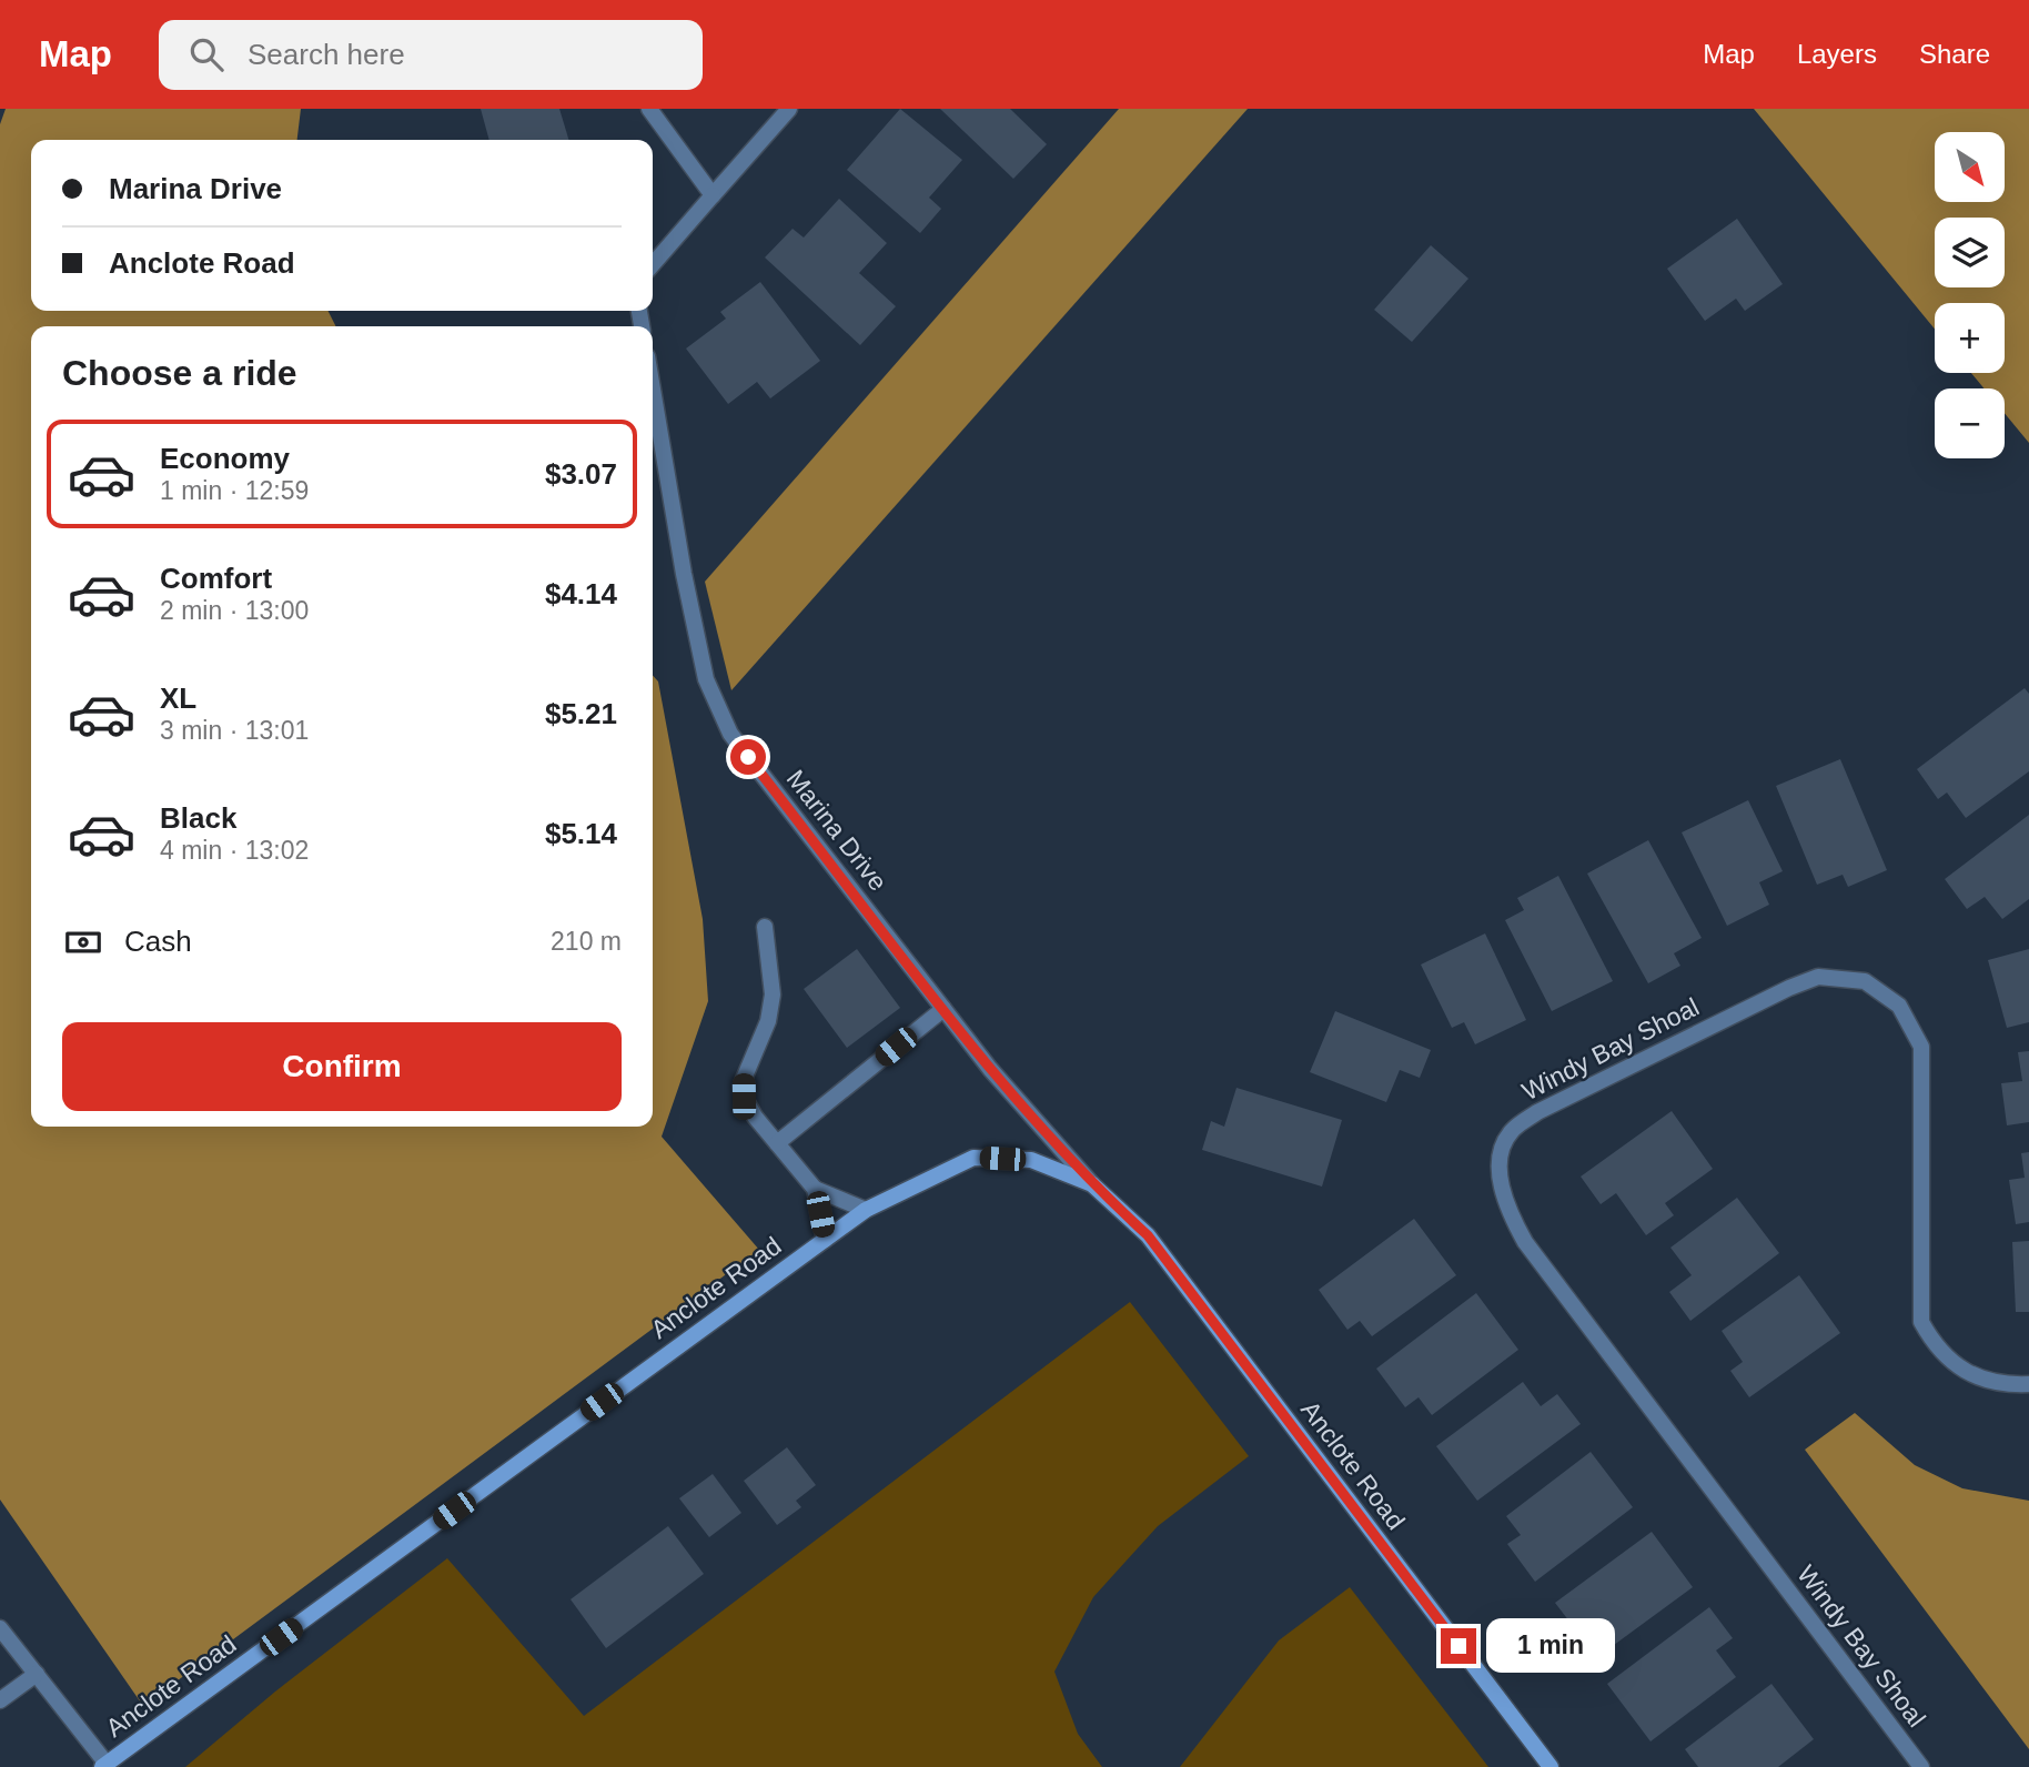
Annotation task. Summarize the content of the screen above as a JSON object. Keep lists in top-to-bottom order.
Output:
{
  "streets": {
    "street": ["Marina Drive", "Windy Bay Shoal", "Anclote Road"]
  },
  "crossings": [
    ["Marina Drive", "Anclote Road"]
  ],
  "north": "bottom right",
  "page": {
    "header": "Map",
    "search": "Search here",
    "nav": ["Map", "Layers", "Share"],
    "map_buttons": ["+", "−"],
    "banner": ["Marina Drive", "Anclote Road"],
    "heading": "Choose a ride",
    "list": [
      {
        "name": "Economy",
        "note": "1 min · 12:59",
        "value": "$3.07"
      },
      {
        "name": "Comfort",
        "note": "2 min · 13:00",
        "value": "$4.14"
      },
      {
        "name": "XL",
        "note": "3 min · 13:01",
        "value": "$5.21"
      },
      {
        "name": "Black",
        "note": "4 min · 13:02",
        "value": "$5.14"
      }
    ],
    "pay": ["Cash", "210 m"],
    "buttons": "Confirm",
    "bubble": "1 min"
  }
}
